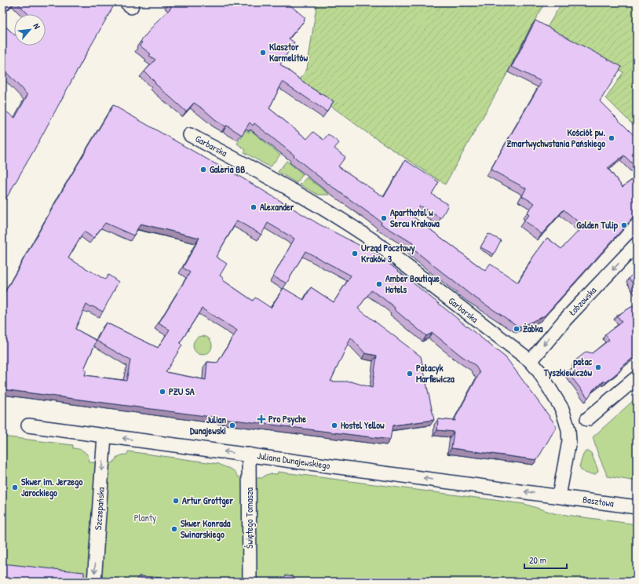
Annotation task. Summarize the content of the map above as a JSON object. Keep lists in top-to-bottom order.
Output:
{
  "streets": {
    "street": [
      "Garbarska",
      "Łobzowska",
      "Juliana Dunajewskiego",
      "Basztowa",
      "Szczepańska",
      "Świętego Tomasza"
    ]
  },
  "crossings": [
    ["Garbarska", "Łobzowska"],
    ["Garbarska", "Juliana Dunajewskiego"],
    ["Garbarska", "Basztowa"],
    ["Juliana Dunajewskiego", "Basztowa"],
    ["Juliana Dunajewskiego", "Szczepańska"],
    ["Juliana Dunajewskiego", "Świętego Tomasza"]
  ],
  "one_way": ["Juliana Dunajewskiego", "Szczepańska"],
  "parks": ["Planty"],
  "places": {
    "other": [
      "Klasztor Karmelitów",
      "Kościół pw. Zmartwychwstania Pańskiego",
      "Galeria BB",
      "Alexander",
      "Aparthotel w Sercu Krakowa",
      "Golden Tulip",
      "Urząd Pocztowy Kraków 3",
      "Amber Boutique Hotels",
      "Żabka",
      "pałac Tyszkiewiczów",
      "Pałacyk Marfiewicza",
      "PZU SA",
      "Julian Dunajewski",
      "Hostel Yellow",
      "Skwer im. Jerzego Jarockiego",
      "Artur Grottger",
      "Skwer Konrada Swinarskiego"
    ],
    "health": ["Pro Psyche"]
  },
  "scale_bar": "20 m",
  "north": "top right"
}
